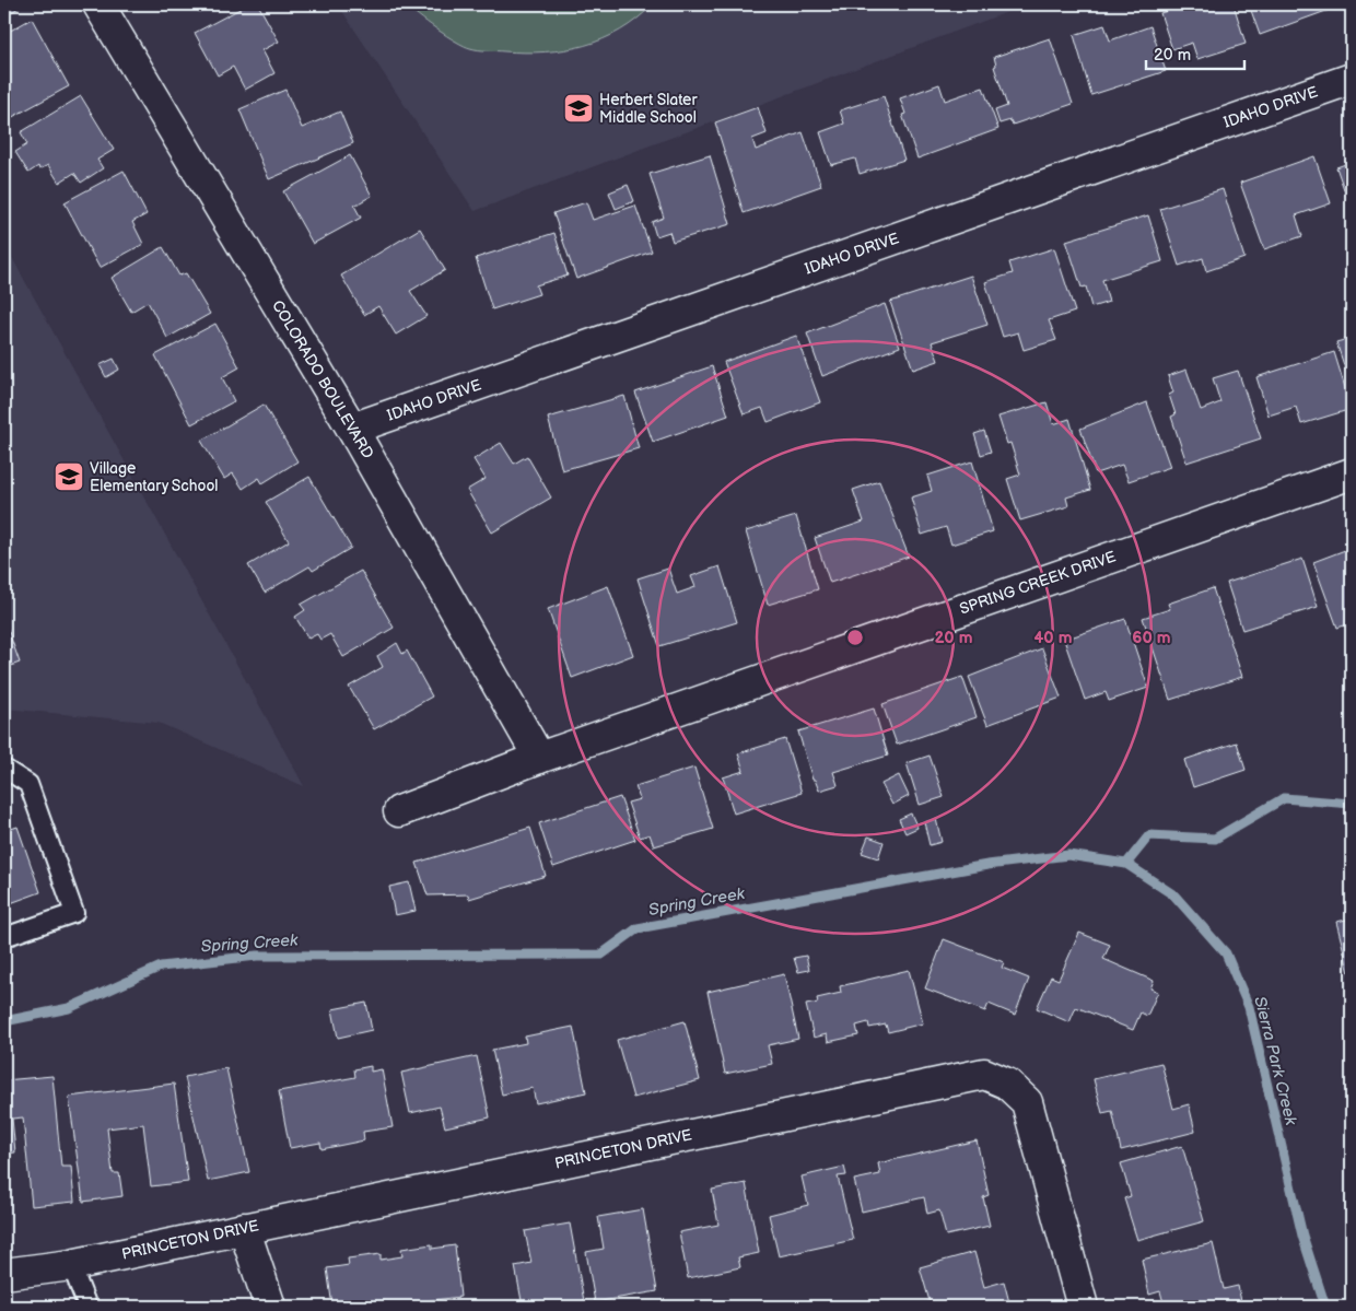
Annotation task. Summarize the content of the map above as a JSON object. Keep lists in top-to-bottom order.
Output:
{
  "streets": {
    "street": [
      "IDAHO DRIVE",
      "COLORADO BOULEVARD",
      "SPRING CREEK DRIVE",
      "PRINCETON DRIVE"
    ]
  },
  "crossings": [
    ["IDAHO DRIVE", "COLORADO BOULEVARD"],
    ["COLORADO BOULEVARD", "SPRING CREEK DRIVE"]
  ],
  "water": ["Spring Creek", "Sierra Park Creek"],
  "places": {
    "school or university": ["Herbert Slater Middle School", "Village Elementary School"]
  },
  "scale_bar": "20 m",
  "rings": ["20 m", "40 m", "60 m"]
}
